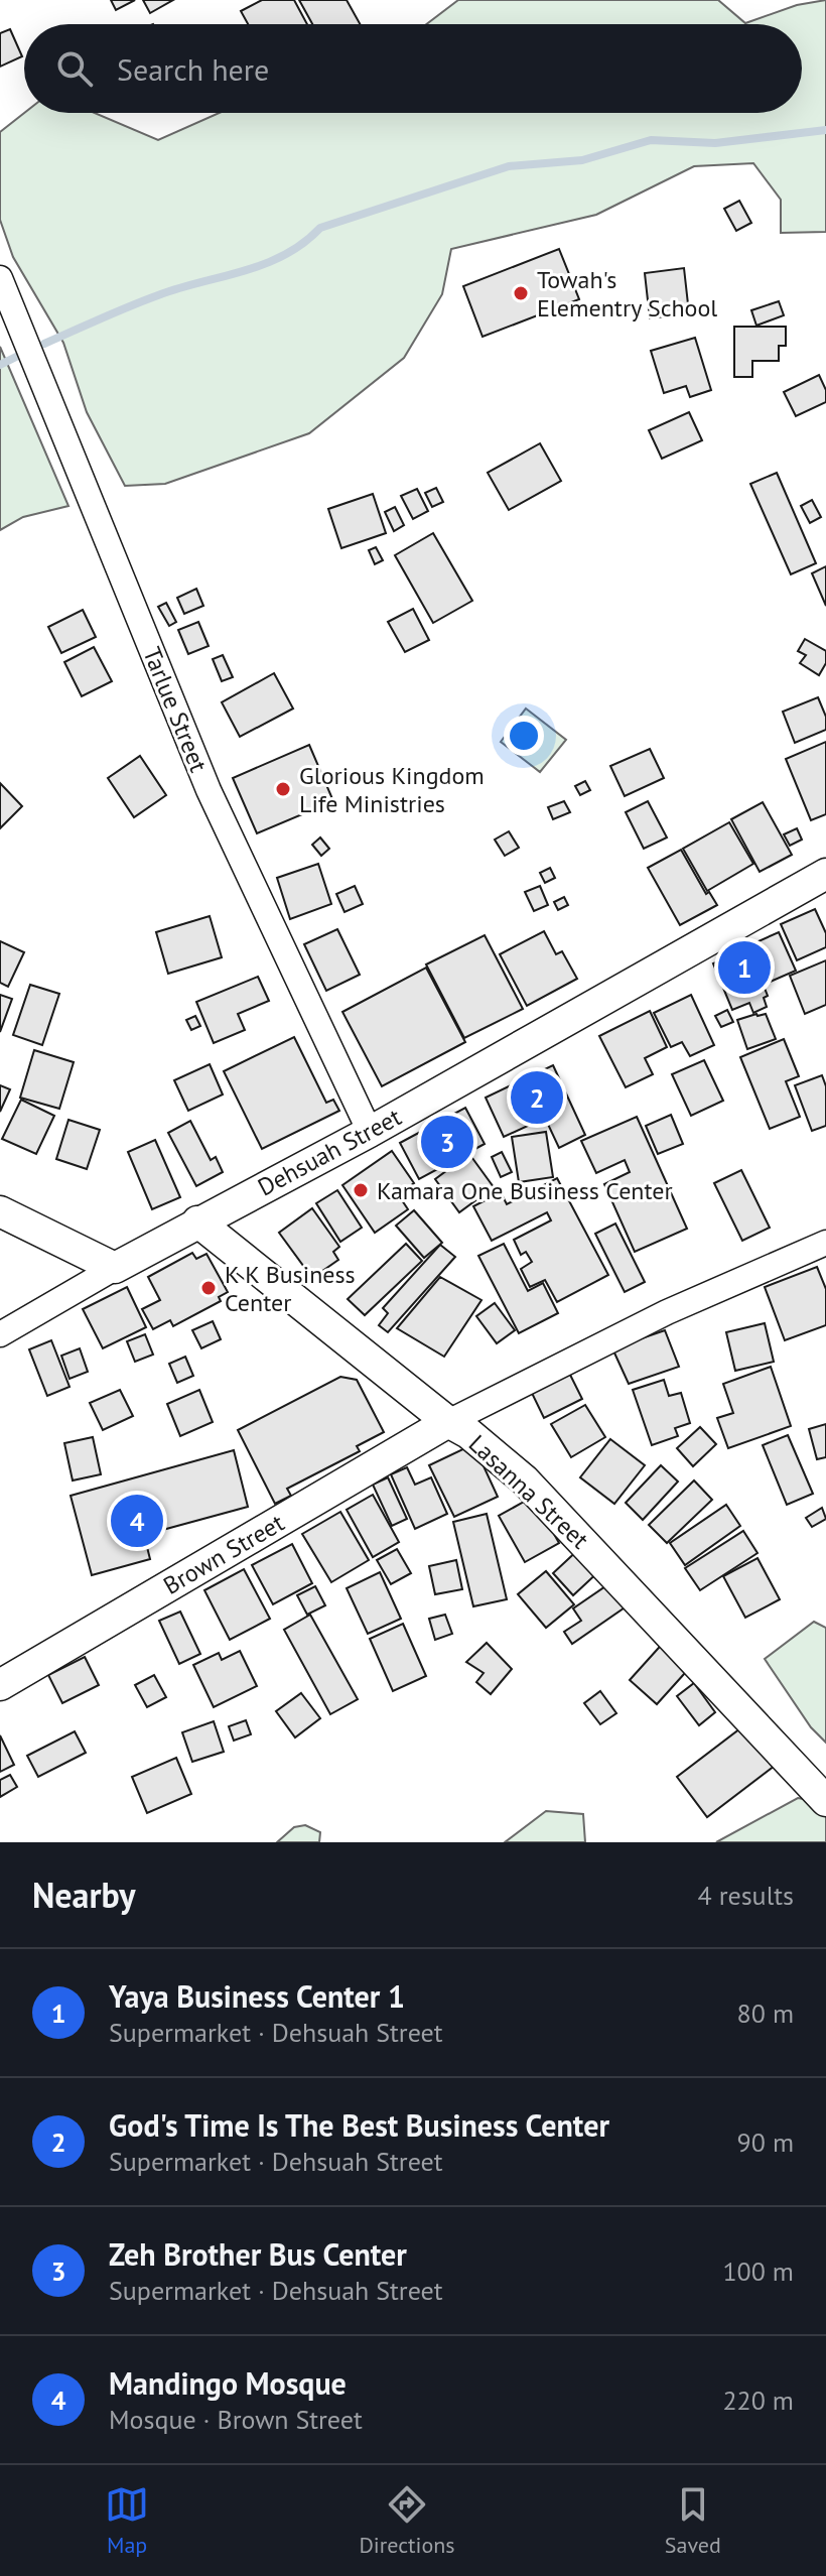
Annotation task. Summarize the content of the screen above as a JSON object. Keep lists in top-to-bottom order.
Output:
{
  "streets": {
    "street": [
      "Tarlue Street",
      "Dehsuah Street",
      "Lasanna Street",
      "Brown Street"
    ]
  },
  "crossings": [
    ["Tarlue Street", "Dehsuah Street"],
    ["Dehsuah Street", "Lasanna Street"],
    ["Lasanna Street", "Brown Street"]
  ],
  "places": [
    "Towah's Elementry School",
    "Glorious Kingdom Life Ministries",
    "Kamara One Business Center",
    "K K Business Center"
  ],
  "page": {
    "search": "Search here",
    "pins": [
      "1",
      "2",
      "3",
      "4"
    ],
    "heading": ["Nearby", "4 results"],
    "list": [
      {
        "mark": "1",
        "name": "Yaya Business Center 1",
        "note": "Supermarket · Dehsuah Street",
        "value": "80 m"
      },
      {
        "mark": "2",
        "name": "God's Time Is The Best Business Center",
        "note": "Supermarket · Dehsuah Street",
        "value": "90 m"
      },
      {
        "mark": "3",
        "name": "Zeh Brother Bus Center",
        "note": "Supermarket · Dehsuah Street",
        "value": "100 m"
      },
      {
        "mark": "4",
        "name": "Mandingo Mosque",
        "note": "Mosque · Brown Street",
        "value": "220 m"
      }
    ],
    "nav": ["Map", "Directions", "Saved"]
  }
}
